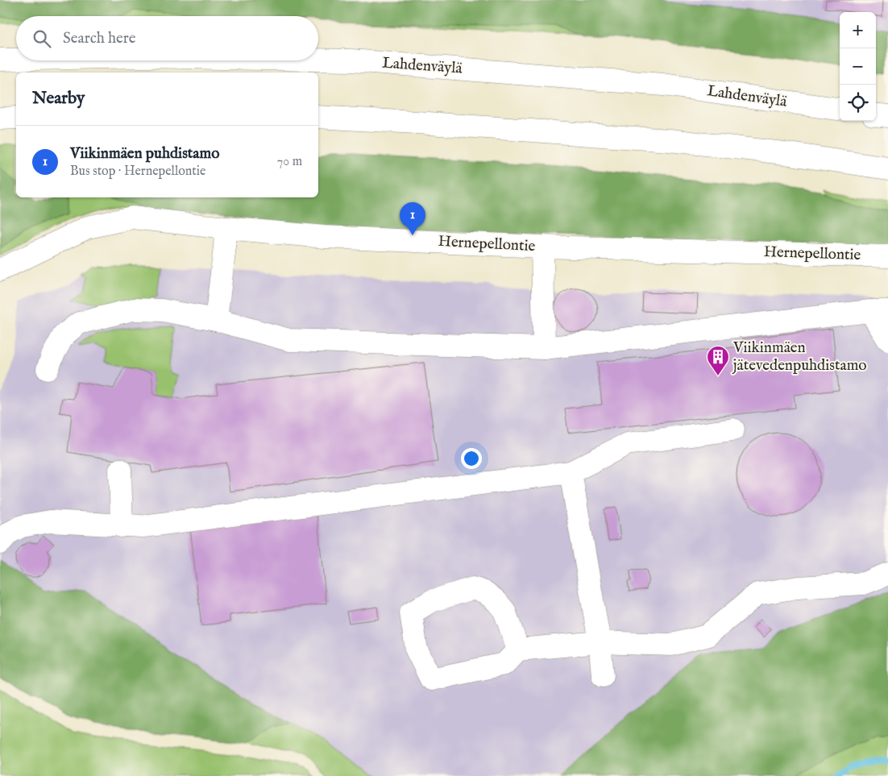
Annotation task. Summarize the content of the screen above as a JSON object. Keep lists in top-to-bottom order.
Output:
{
  "streets": {
    "main road": ["Lahdenväylä", "Hernepellontie"]
  },
  "places": {
    "building": ["Viikinmäen jätevedenpuhdistamo"]
  },
  "page": {
    "map_buttons": ["+", "−"],
    "search": "Search here",
    "heading": "Nearby",
    "list": [
      {
        "mark": "1",
        "name": "Viikinmäen puhdistamo",
        "note": "Bus stop · Hernepellontie",
        "value": "70 m"
      }
    ],
    "pins": "1"
  }
}
